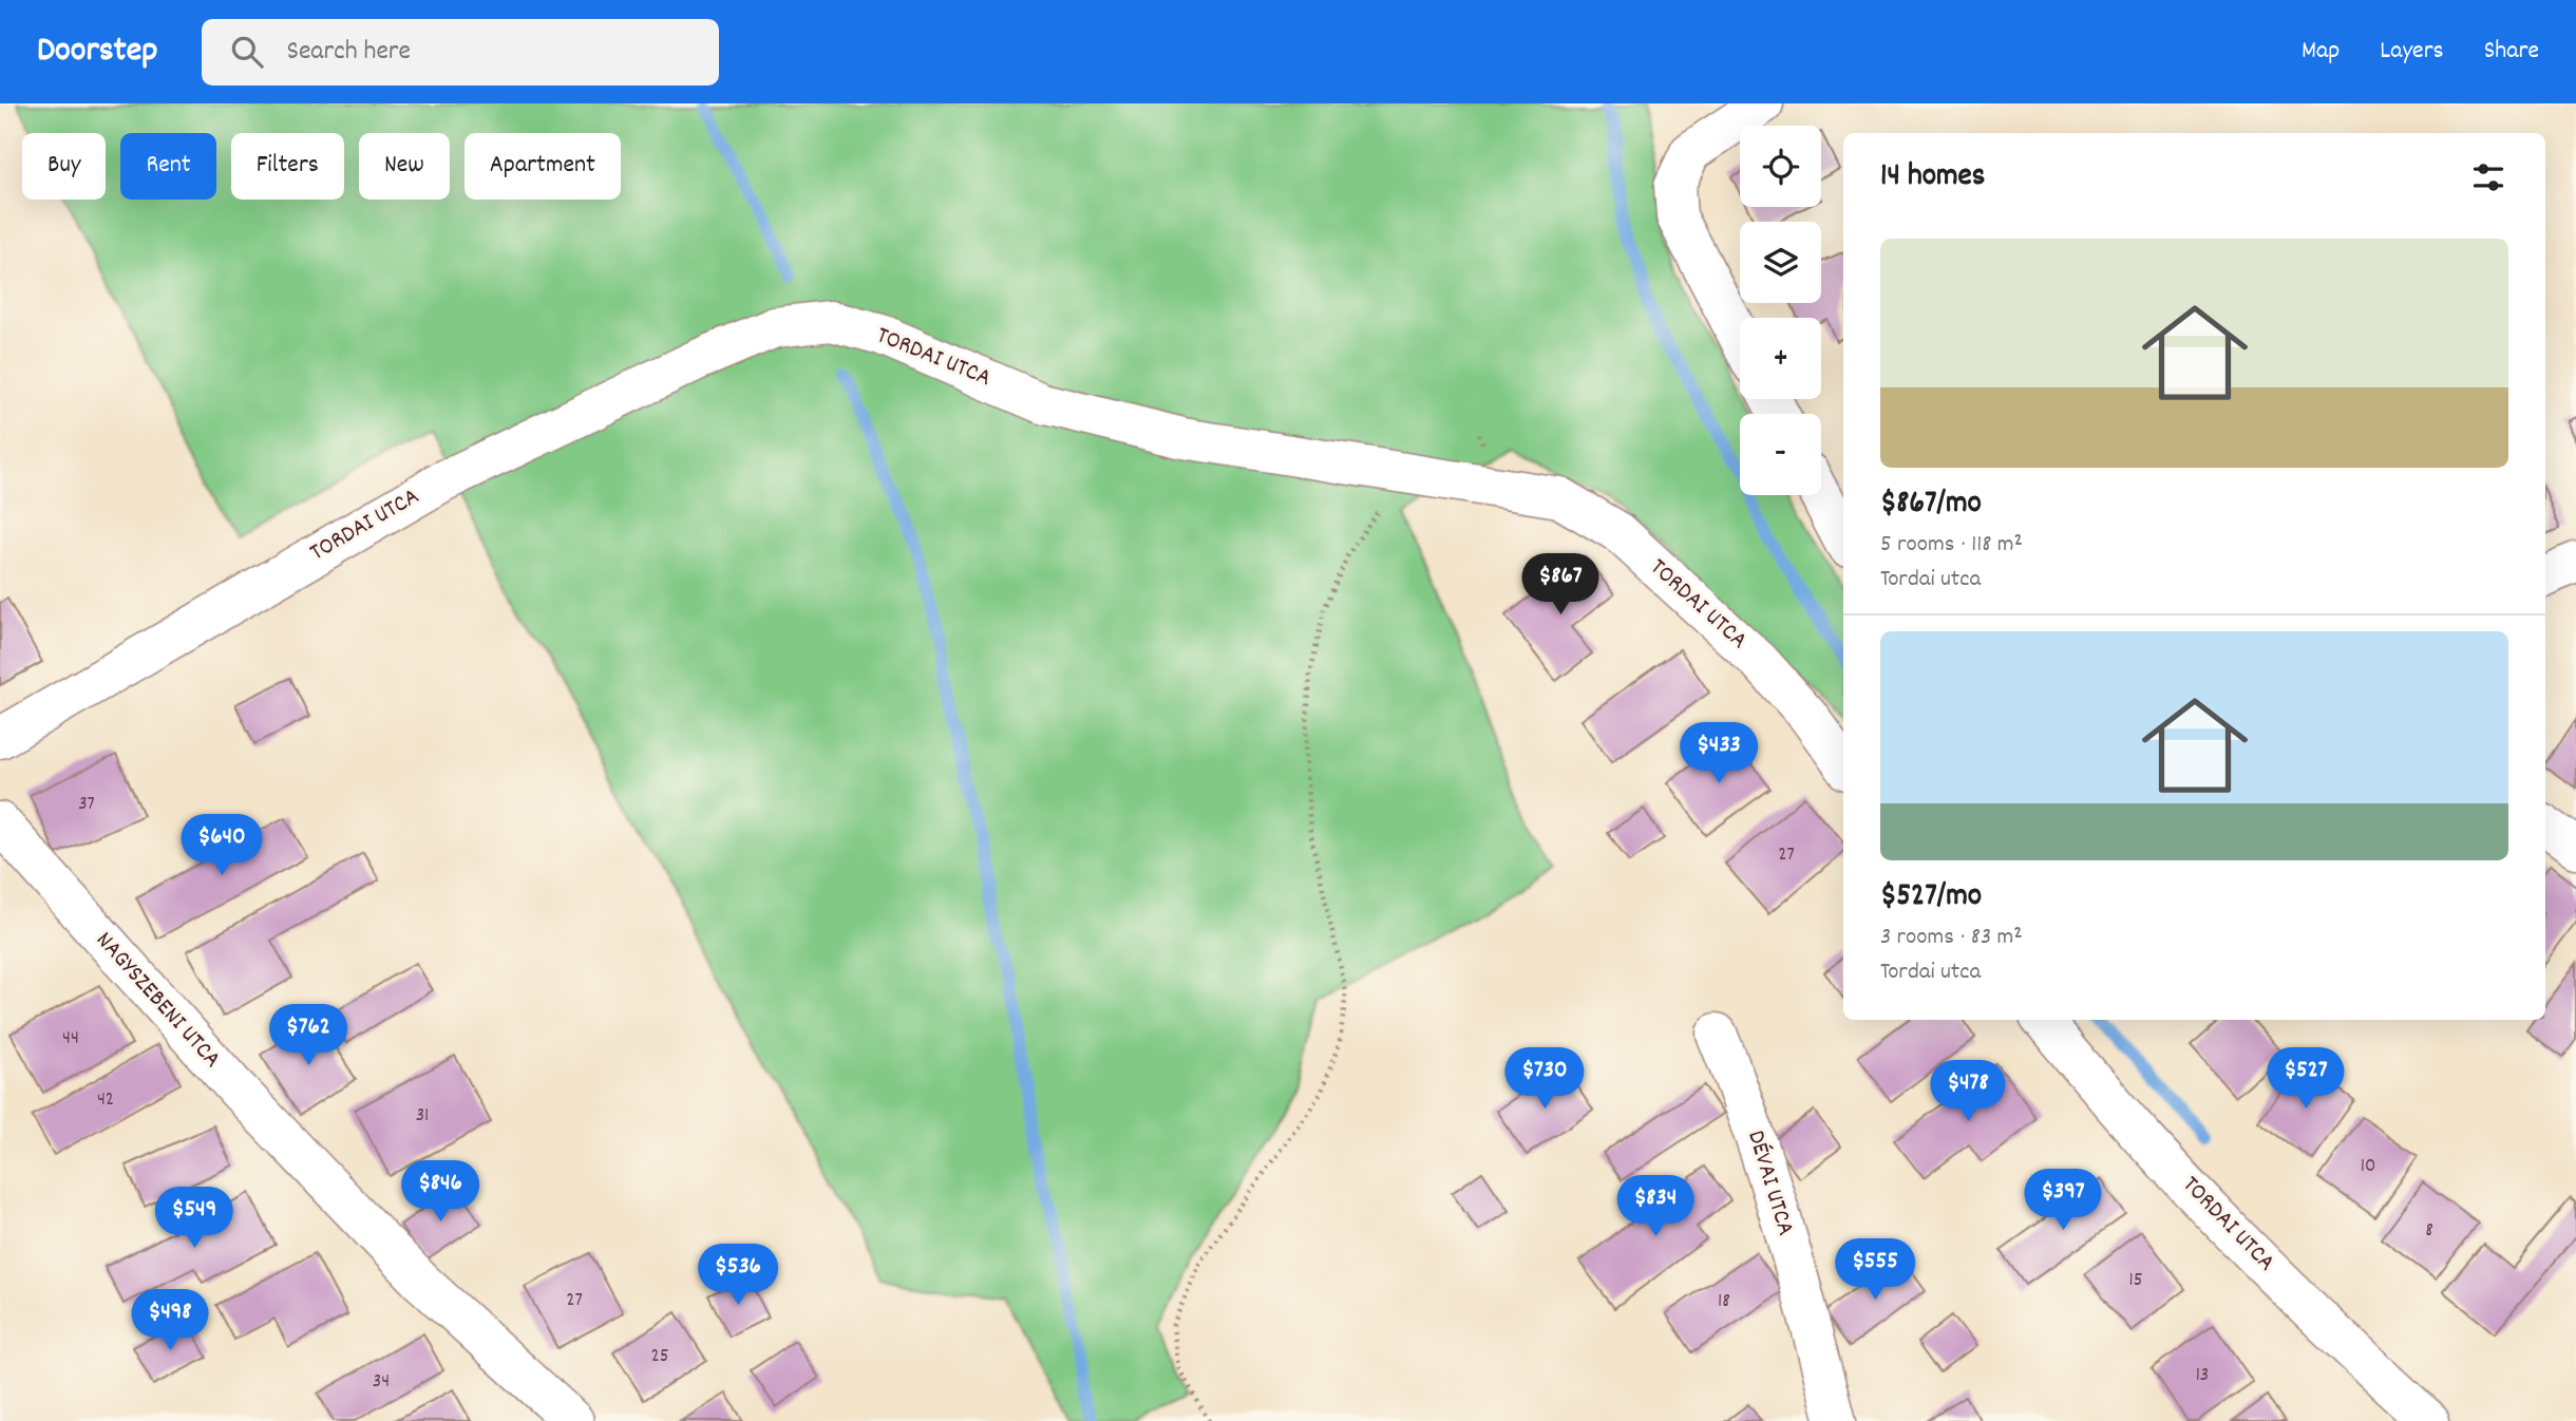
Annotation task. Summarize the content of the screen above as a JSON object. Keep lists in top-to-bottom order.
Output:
{
  "streets": {
    "street": ["TORDAI UTCA", "NAGYSZEBENI UTCA", "DÉVAI UTCA"]
  },
  "house_numbers": [
    "37",
    "27",
    "44",
    "42",
    "31",
    "10",
    "8",
    "15",
    "27",
    "18",
    "25",
    "13",
    "34"
  ],
  "page": {
    "header": "Doorstep",
    "search": "Search here",
    "nav": ["Map", "Layers", "Share"],
    "map_buttons": ["+", "−"],
    "chip": [
      "Buy",
      "Rent",
      "Filters",
      "New",
      "Apartment"
    ],
    "heading": "14 homes",
    "list": [
      {
        "name": "$867/mo",
        "note": "5 rooms · 118 m² · Tordai utca"
      },
      {
        "name": "$527/mo",
        "note": "3 rooms · 83 m² · Tordai utca"
      }
    ],
    "price": [
      "$867",
      "$433",
      "$640",
      "$762",
      "$730",
      "$527",
      "$478",
      "$846",
      "$397",
      "$834",
      "$549",
      "$555",
      "$536",
      "$498"
    ]
  }
}
